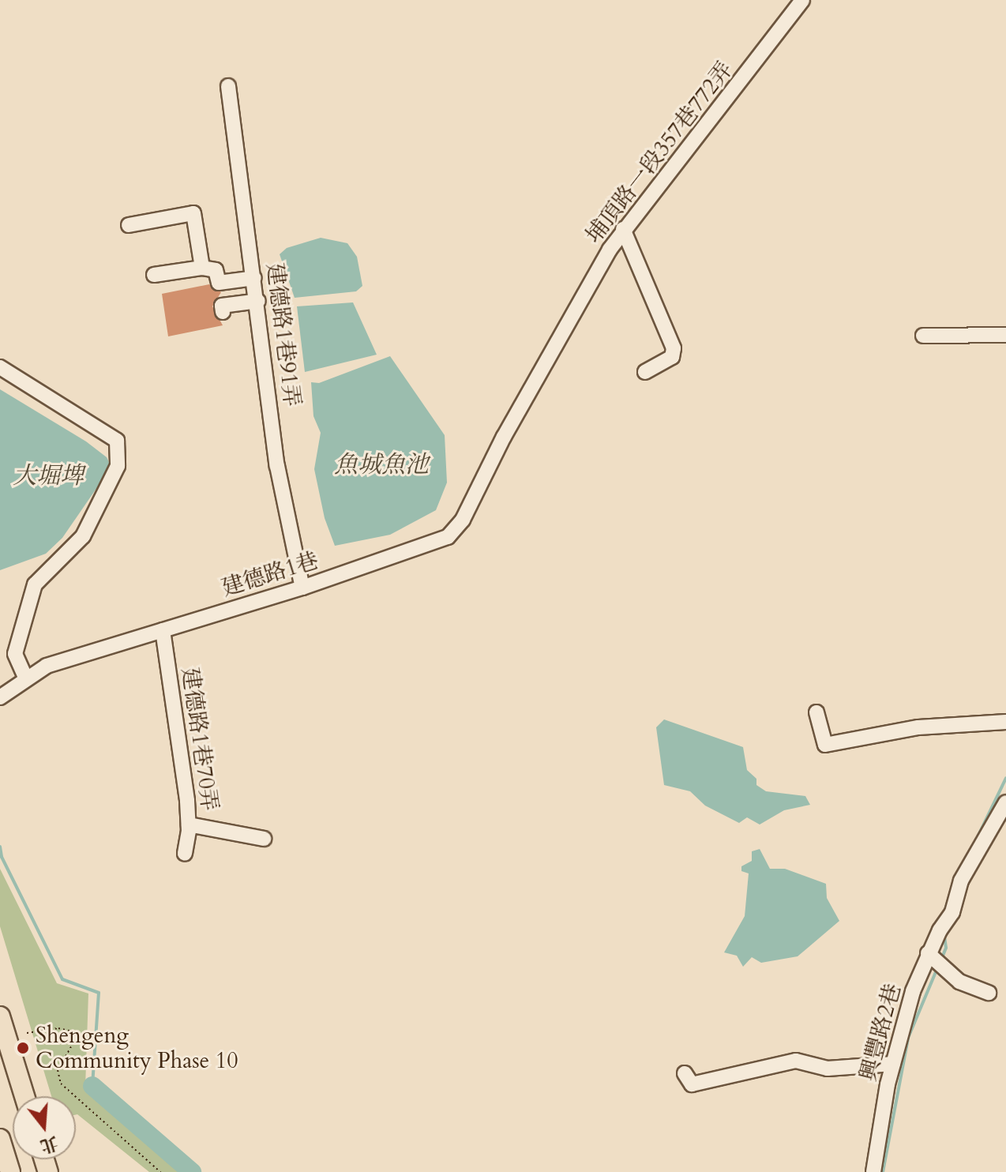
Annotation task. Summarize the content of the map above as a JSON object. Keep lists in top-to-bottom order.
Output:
{
  "streets": {
    "street": [
      "埔頂路一段357巷772弄",
      "建德路1巷91弄",
      "建德路1巷",
      "建德路1巷70弄",
      "興豐路2巷"
    ]
  },
  "crossings": [
    ["埔頂路一段357巷772弄", "建德路1巷"],
    ["建德路1巷91弄", "建德路1巷"],
    ["建德路1巷", "建德路1巷70弄"]
  ],
  "water": ["魚城魚池", "大堀埤"],
  "places": ["Shengeng Community Phase 10"],
  "north": "bottom"
}
